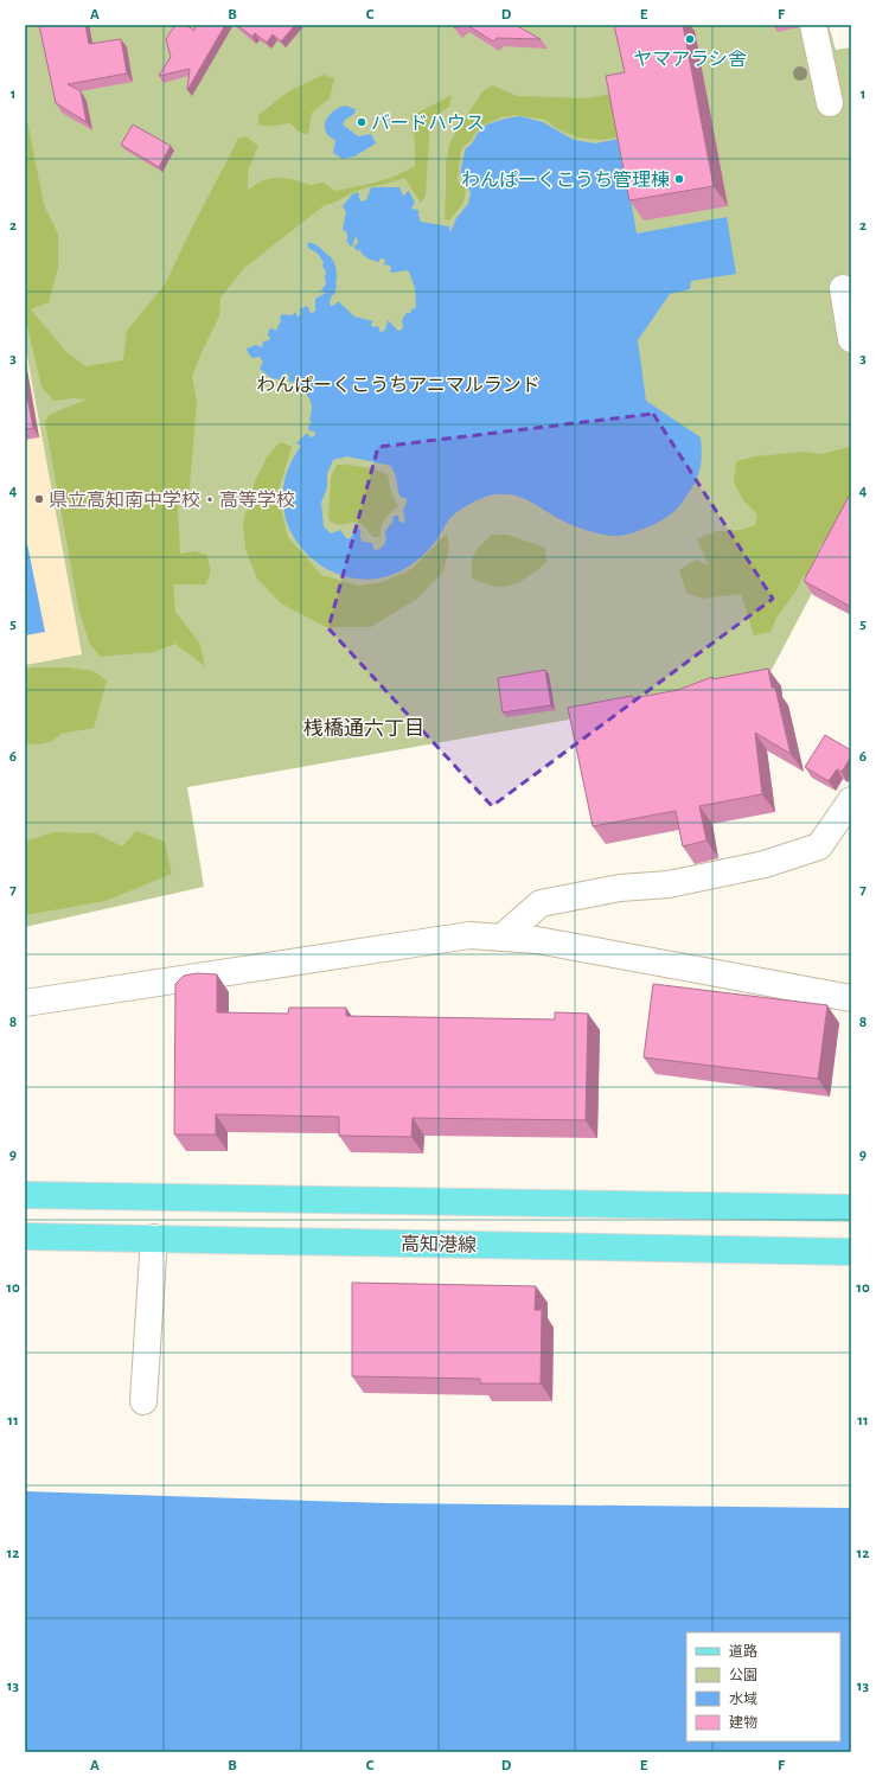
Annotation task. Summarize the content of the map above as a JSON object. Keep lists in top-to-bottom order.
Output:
{
  "streets": {
    "main road": ["高知港線"]
  },
  "districts": ["桟橋通六丁目"],
  "parks": ["わんぱーくこうちアニマルランド"],
  "places": [
    "ヤマアラシ舎",
    "バードハウス",
    "わんぱーくこうち管理棟",
    "県立高知南中学校・高等学校"
  ],
  "legend": [
    "道路",
    "公園",
    "水域",
    "建物"
  ],
  "grid": {
    "columns": [
      "A",
      "B",
      "C",
      "D",
      "E",
      "F"
    ],
    "rows": [
      "1",
      "2",
      "3",
      "4",
      "5",
      "6",
      "7",
      "8",
      "9",
      "10",
      "11",
      "12",
      "13"
    ]
  }
}
